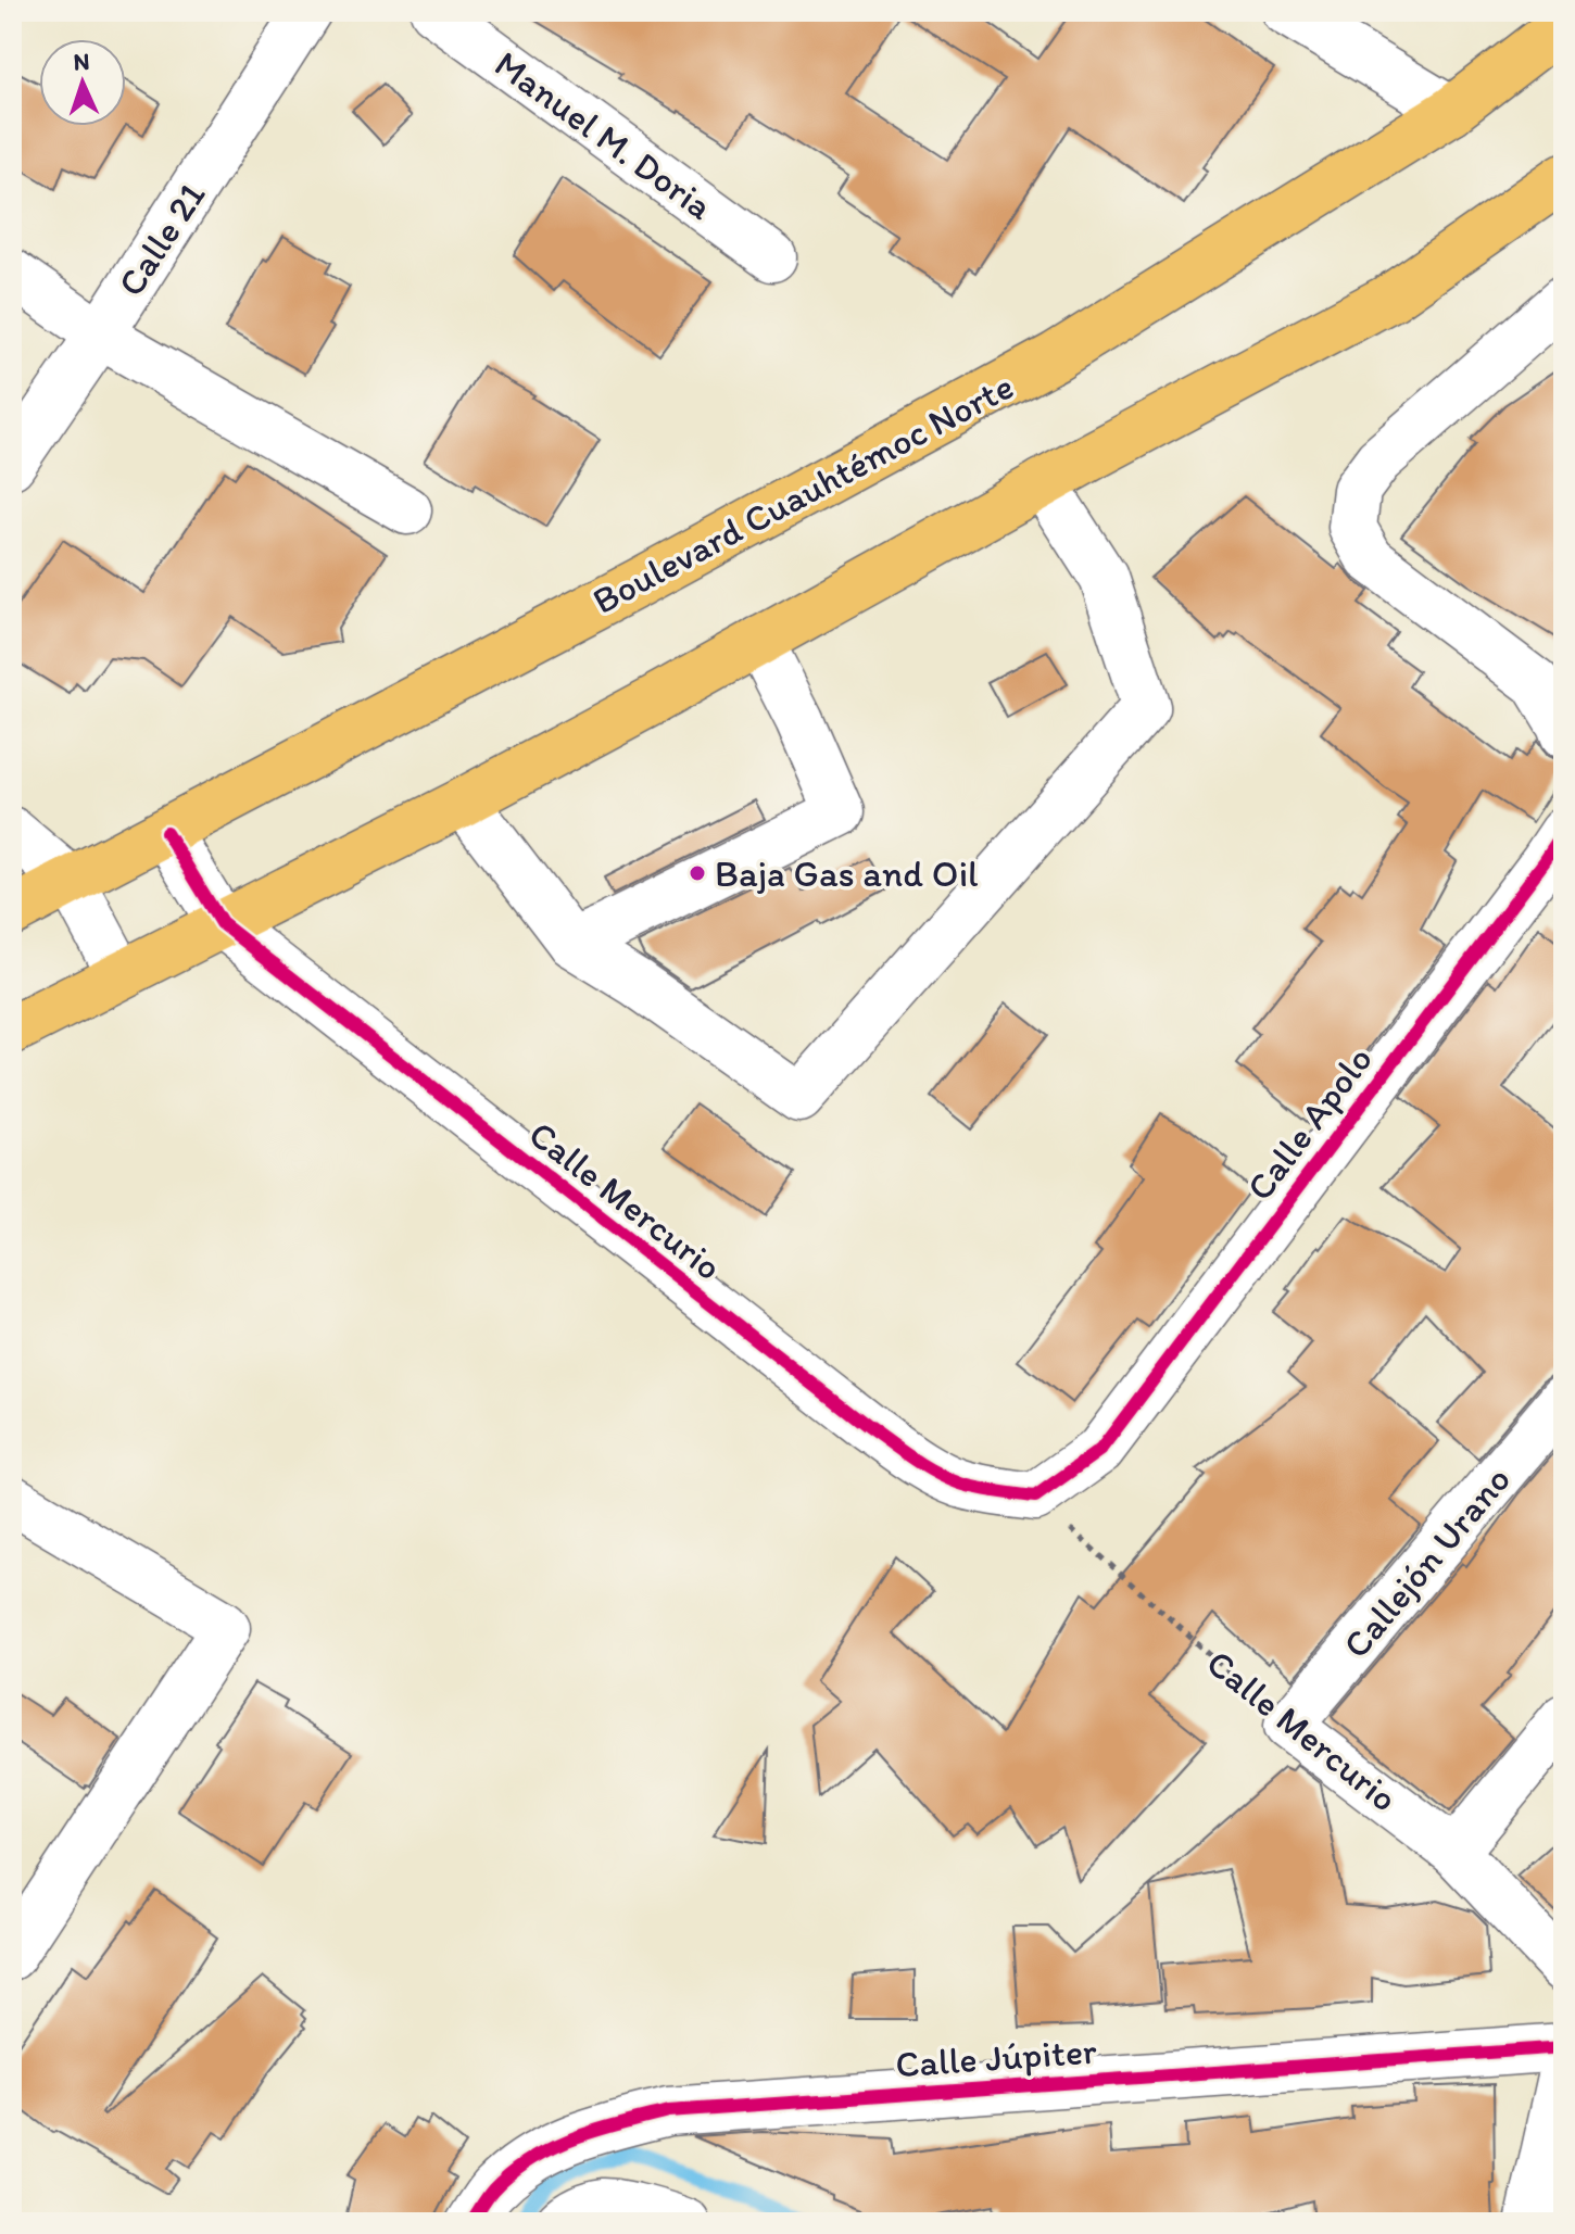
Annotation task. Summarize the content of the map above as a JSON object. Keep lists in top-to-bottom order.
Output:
{
  "streets": {
    "main road": ["Boulevard Cuauhtémoc Norte"],
    "street": [
      "Manuel M. Doria",
      "Calle 21",
      "Calle Apolo",
      "Calle Mercurio",
      "Callejón Urano",
      "Calle Júpiter"
    ]
  },
  "crossings": [
    ["Boulevard Cuauhtémoc Norte", "Calle Mercurio"],
    ["Calle Apolo", "Calle Mercurio"],
    ["Calle Mercurio", "Callejón Urano"]
  ],
  "places": ["Baja Gas and Oil"],
  "north": "top"
}
